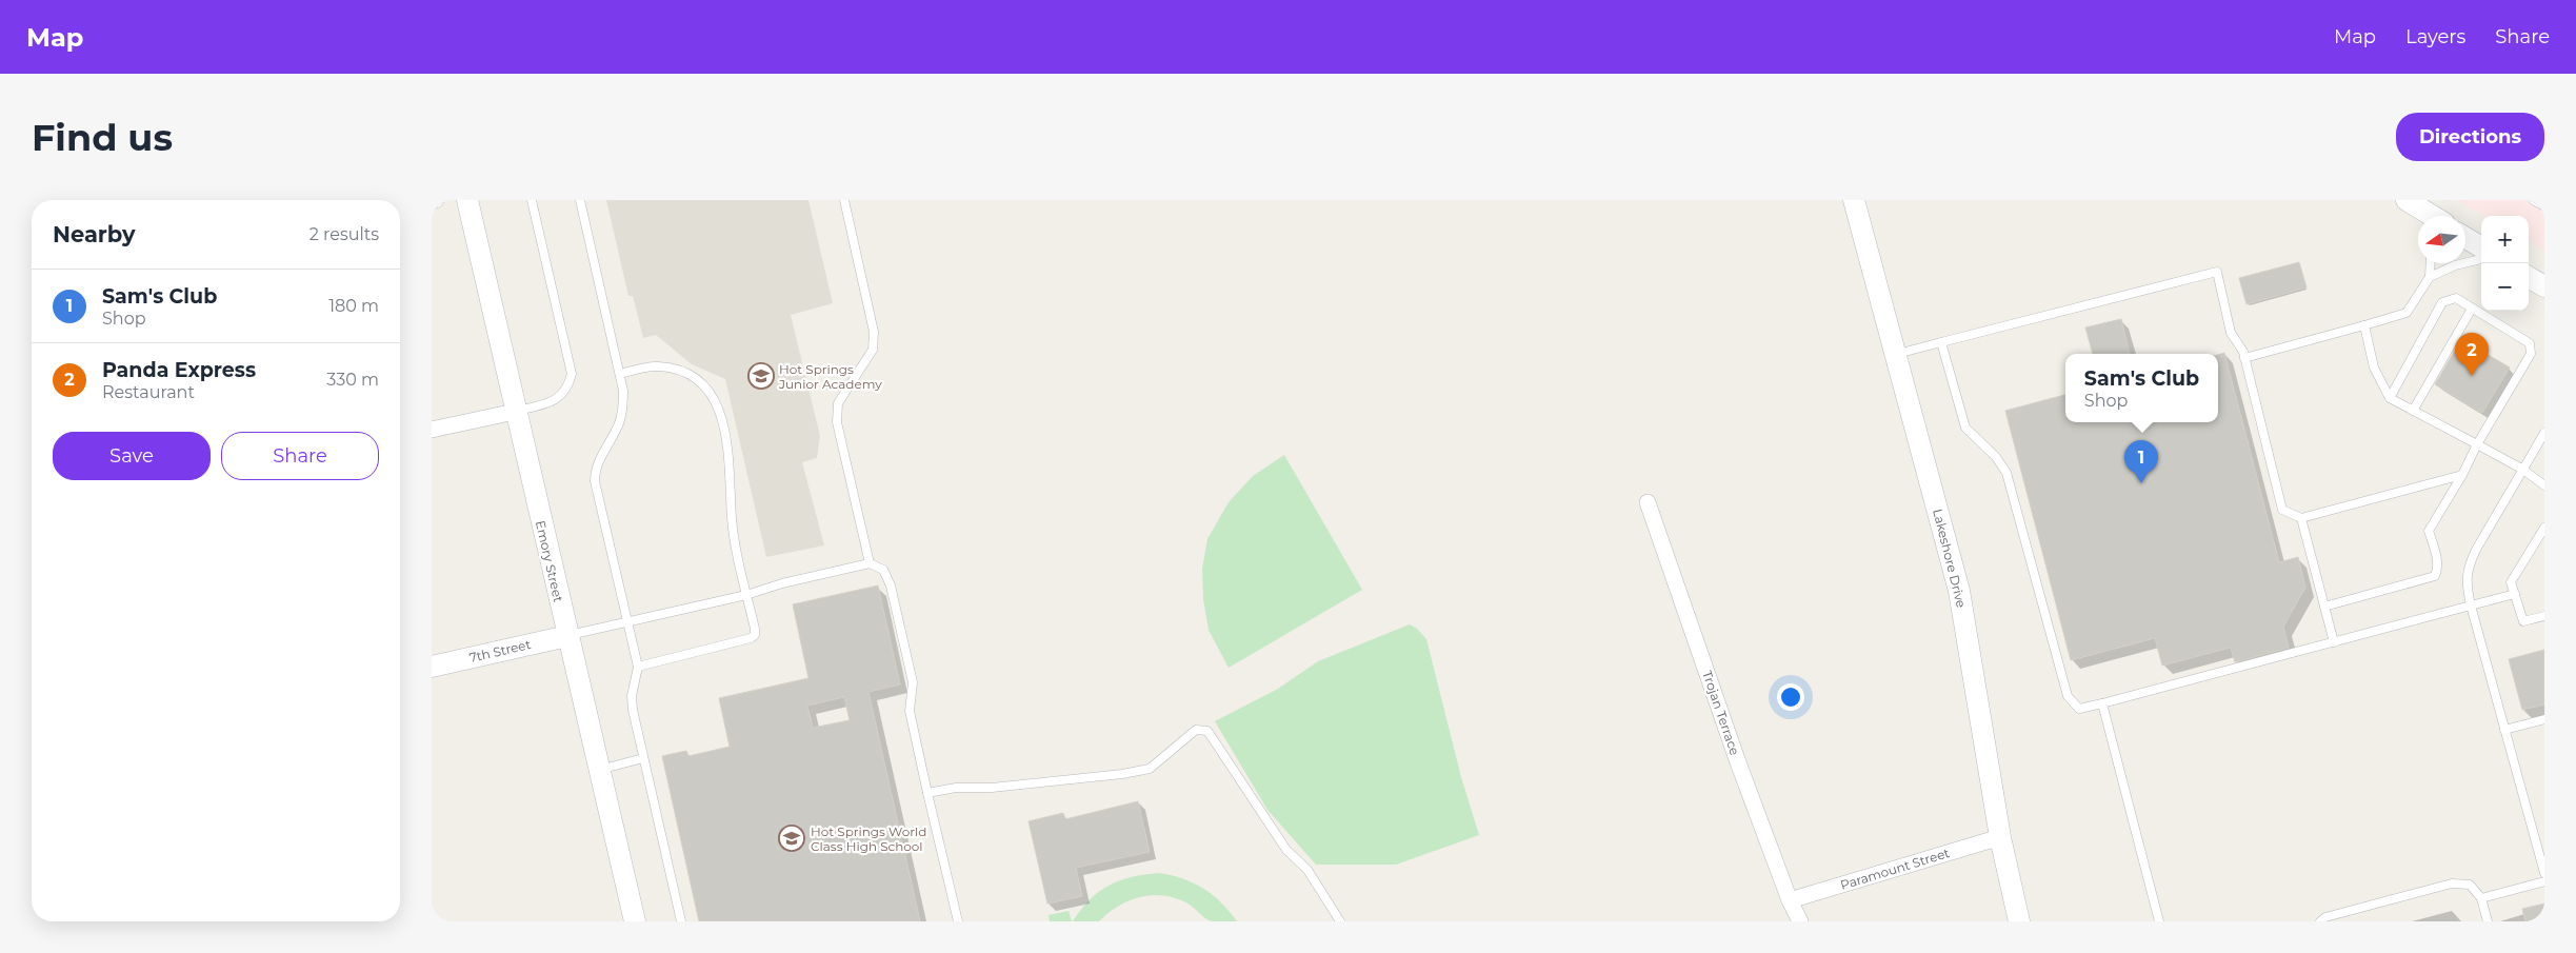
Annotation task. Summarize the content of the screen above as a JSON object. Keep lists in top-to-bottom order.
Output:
{
  "streets": {
    "street": [
      "Lakeshore Drive",
      "Emory Street",
      "7th Street",
      "Trojan Terrace",
      "Paramount Street"
    ]
  },
  "crossings": [
    ["Lakeshore Drive", "Paramount Street"],
    ["Emory Street", "7th Street"],
    ["Trojan Terrace", "Paramount Street"]
  ],
  "places": {
    "school or university": ["Hot Springs Junior Academy", "Hot Springs World Class High School"]
  },
  "north": "left",
  "page": {
    "header": "Map",
    "nav": ["Map", "Layers", "Share"],
    "buttons": [
      "Directions",
      ["Save", "Share"]
    ],
    "title": "Find us",
    "heading": ["Nearby", "2 results"],
    "map_buttons": ["+", "−"],
    "list": [
      {
        "mark": "1",
        "name": "Sam's Club",
        "note": "Shop",
        "value": "180 m"
      },
      {
        "mark": "2",
        "name": "Panda Express",
        "note": "Restaurant",
        "value": "330 m"
      }
    ],
    "pins": ["2", "1"],
    "popup": ["Sam's Club", "Shop"]
  }
}
